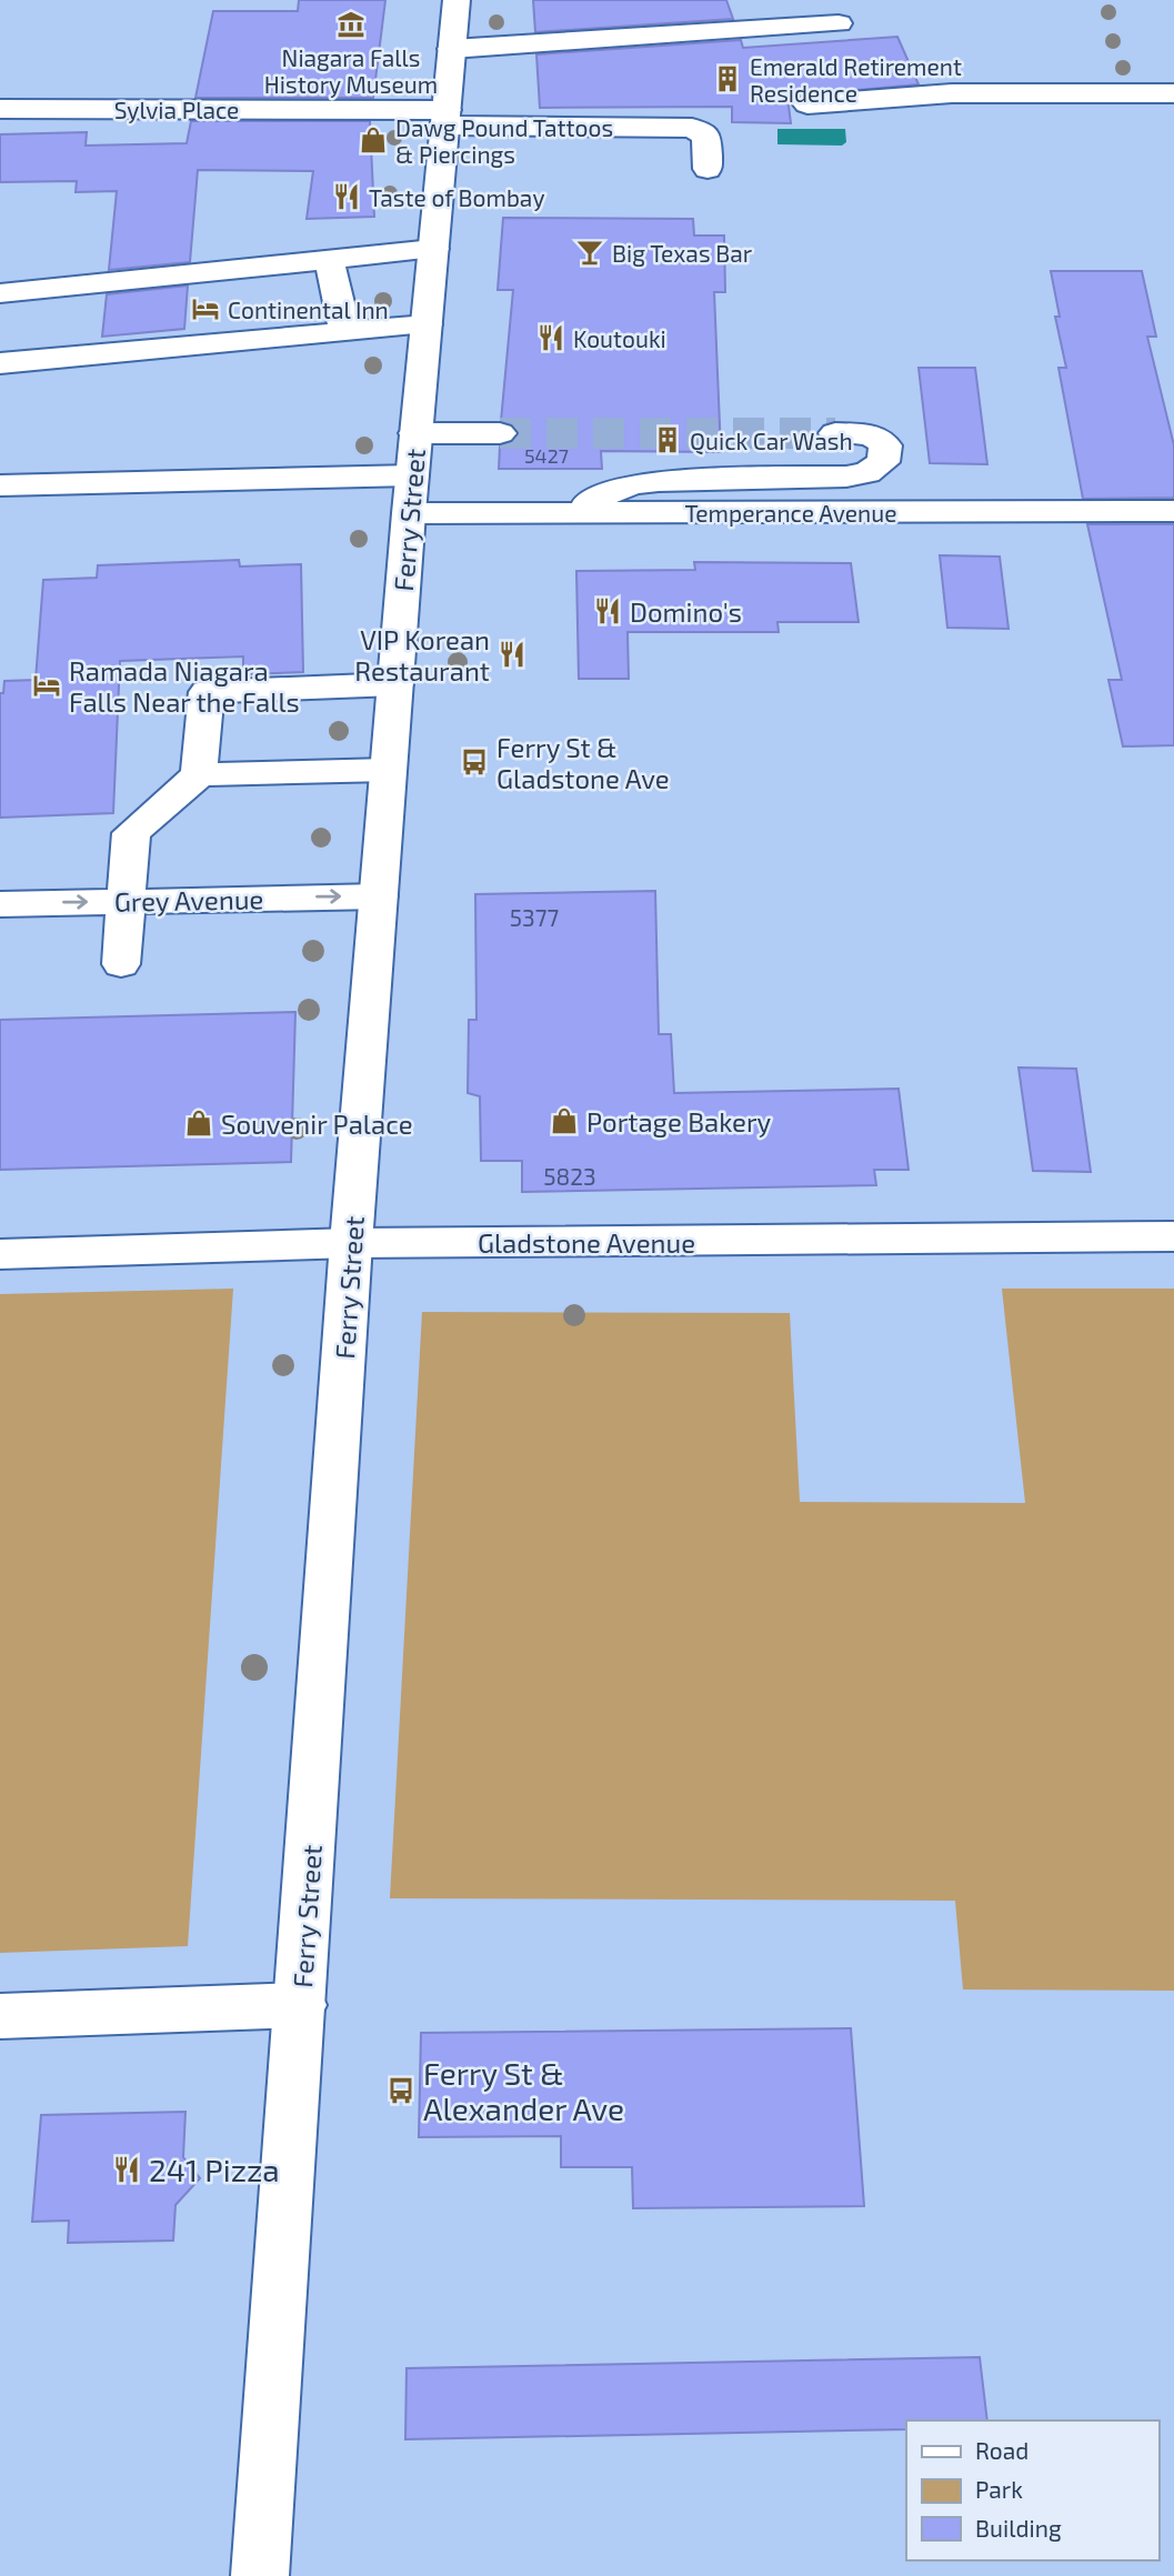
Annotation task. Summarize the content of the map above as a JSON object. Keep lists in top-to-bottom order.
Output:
{
  "streets": {
    "main road": [
      "Sylvia Place",
      "Temperance Avenue",
      "Ferry Street",
      "Grey Avenue",
      "Gladstone Avenue"
    ]
  },
  "crossings": [
    ["Sylvia Place", "Ferry Street"],
    ["Temperance Avenue", "Ferry Street"],
    ["Ferry Street", "Grey Avenue"],
    ["Ferry Street", "Gladstone Avenue"]
  ],
  "places": {
    "museum": ["Niagara Falls History Museum"],
    "building": ["Emerald Retirement Residence", "Quick Car Wash"],
    "shop": ["Dawg Pound Tattoos & Piercings", "Portage Bakery", "Souvenir Palace"],
    "restaurant": [
      "Taste of Bombay",
      "Koutouki",
      "Domino's",
      "VIP Korean Restaurant",
      "241 Pizza"
    ],
    "bar": ["Big Texas Bar"],
    "hotel": ["Continental Inn", "Ramada Niagara Falls Near the Falls"],
    "bus stop": ["Ferry St & Gladstone Ave", "Ferry St & Alexander Ave"]
  },
  "house_numbers": ["5427", "5377", "5823"],
  "legend": ["Road", "Park", "Building"]
}
